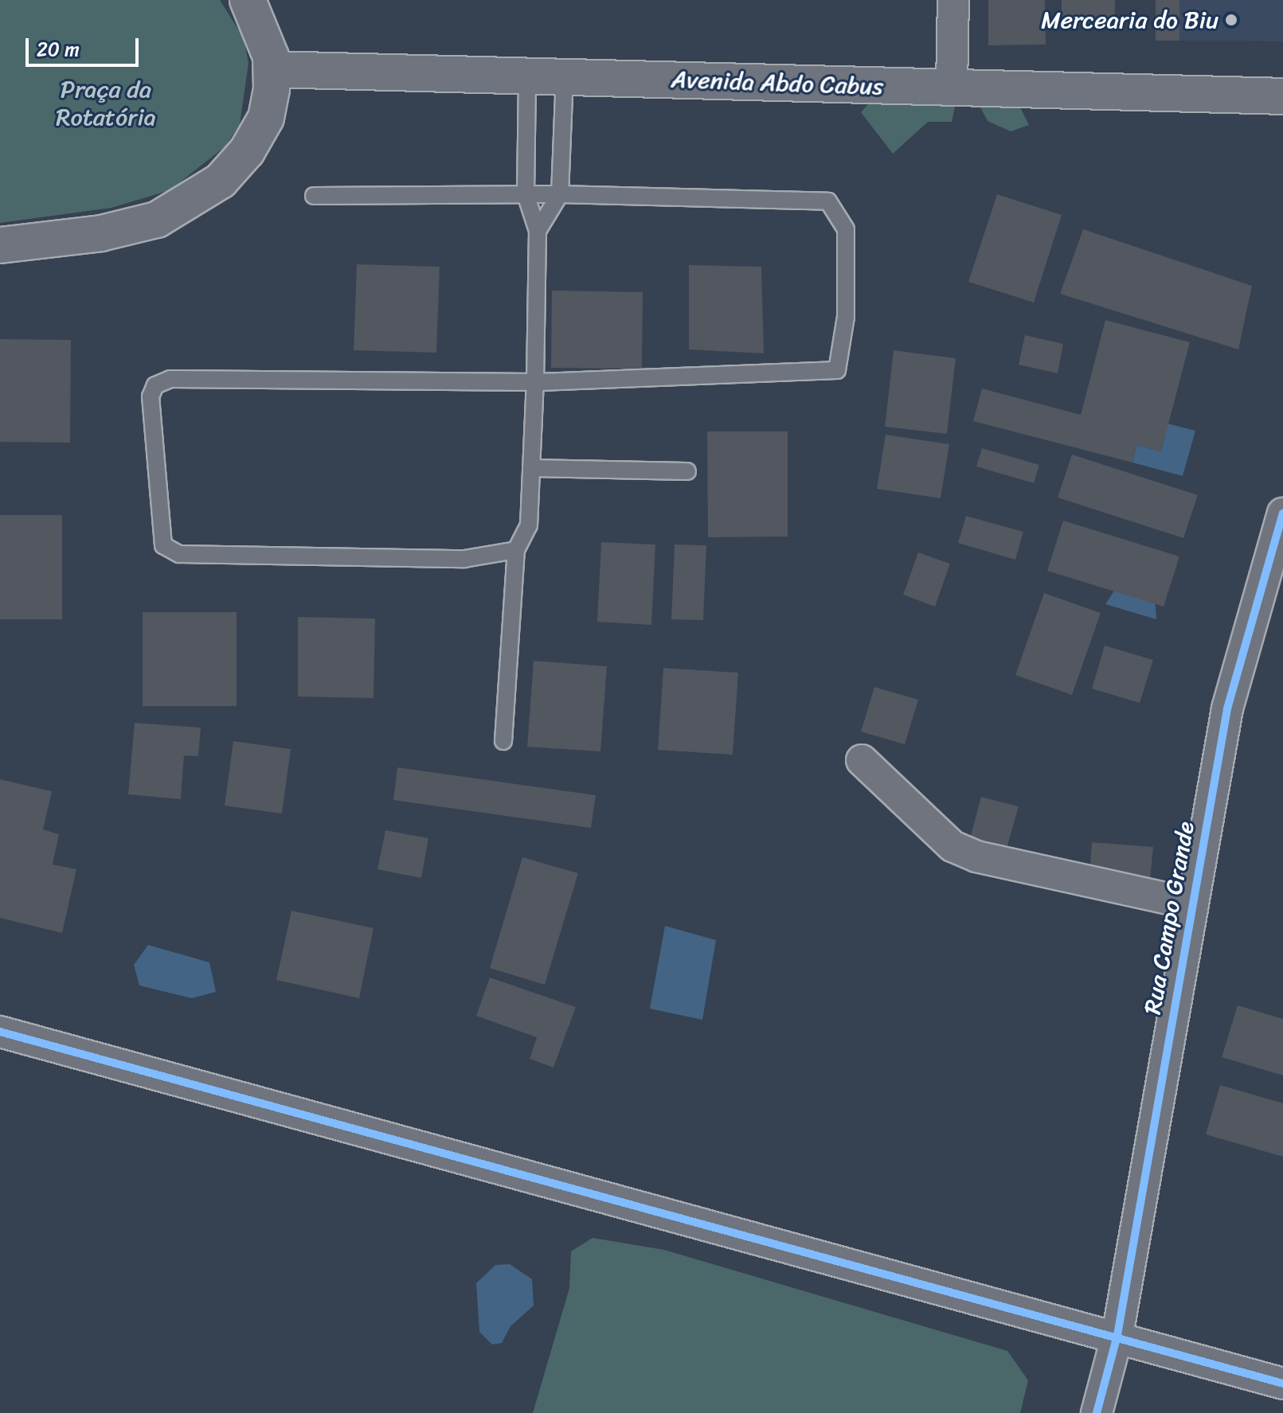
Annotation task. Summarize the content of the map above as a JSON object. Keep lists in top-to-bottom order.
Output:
{
  "streets": {
    "main road": ["Avenida Abdo Cabus"],
    "street": ["Rua Campo Grande"]
  },
  "parks": ["Praça da Rotatória"],
  "places": ["Mercearia do Biu"],
  "scale_bar": "20 m"
}
